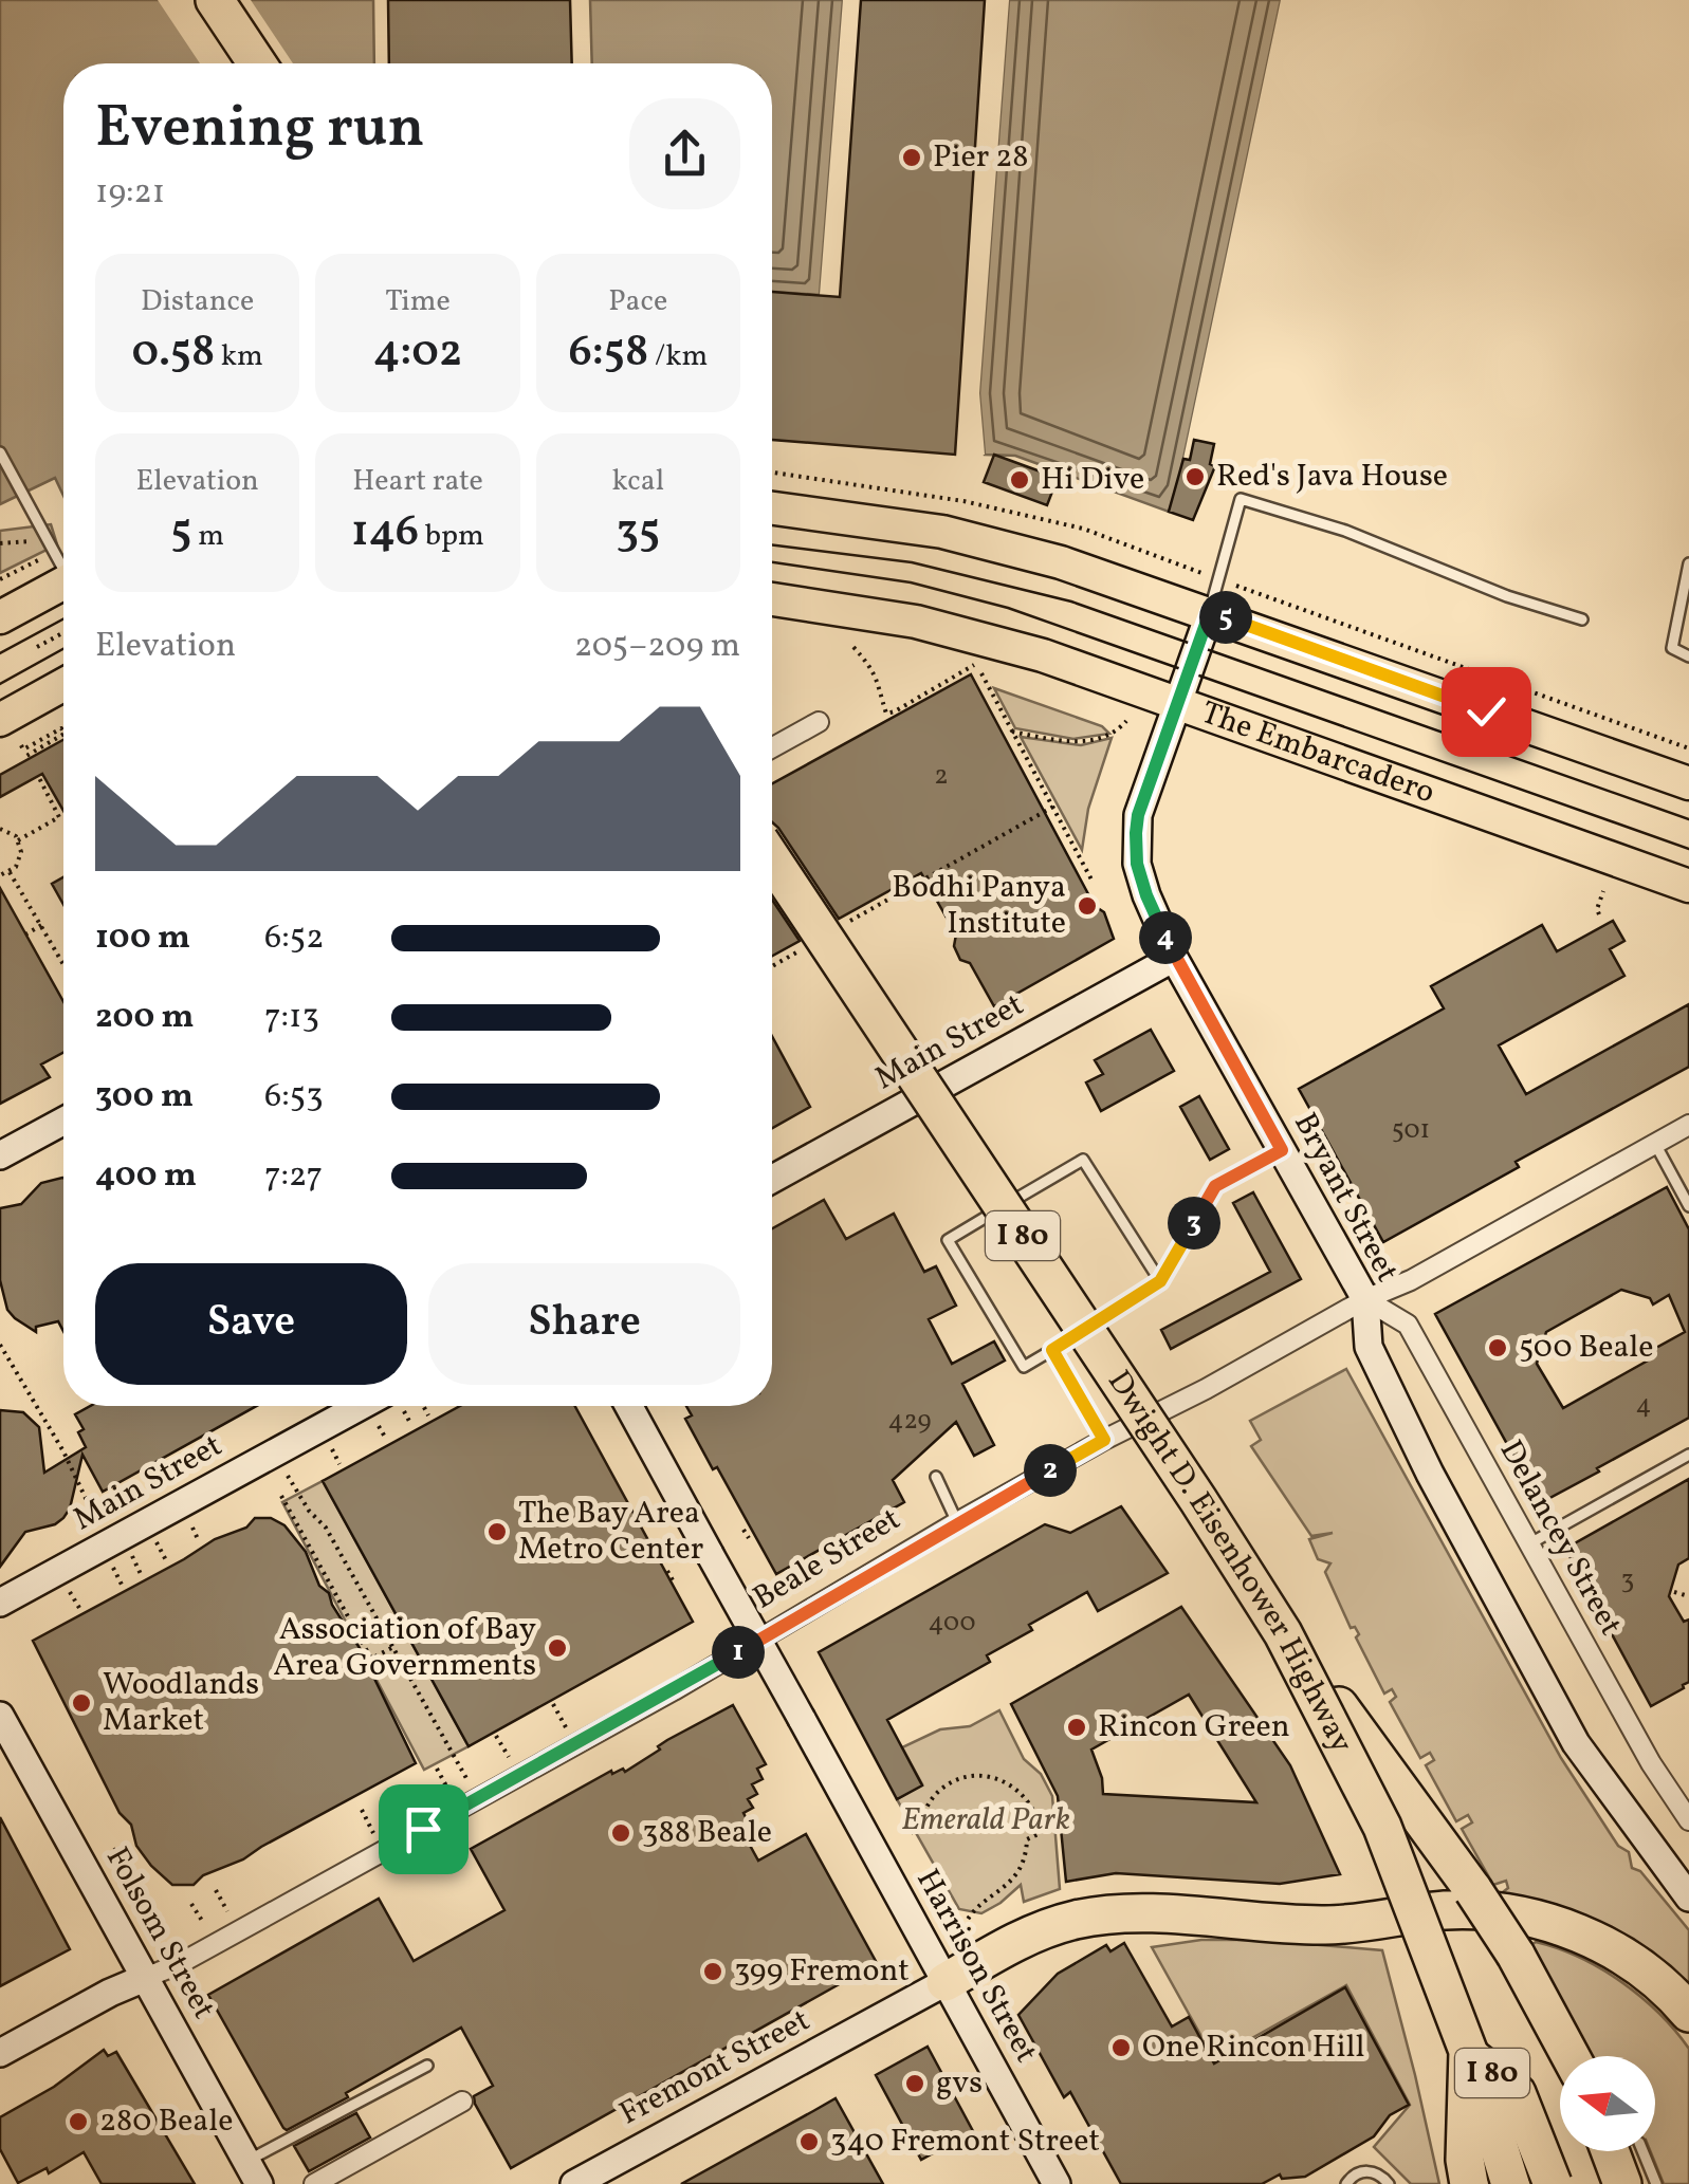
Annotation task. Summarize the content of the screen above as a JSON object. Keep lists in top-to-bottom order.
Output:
{
  "streets": {
    "highway": ["I 80", "Dwight D. Eisenhower Highway"],
    "main road": ["The Embarcadero"],
    "street": [
      "Main Street",
      "Bryant Street",
      "Delancey Street",
      "Beale Street",
      "Folsom Street",
      "Harrison Street",
      "Fremont Street"
    ]
  },
  "crossings": [
    ["The Embarcadero", "Bryant Street"],
    ["Main Street", "Bryant Street"],
    ["Bryant Street", "Delancey Street"],
    ["Bryant Street", "Beale Street"],
    ["I 80", "Dwight D. Eisenhower Highway"],
    ["Delancey Street", "Beale Street"],
    ["Beale Street", "Folsom Street"],
    ["Harrison Street", "Fremont Street"]
  ],
  "parks": ["Emerald Park"],
  "places": [
    "Pier 28",
    "Red's Java House",
    "Hi Dive",
    "Bodhi Panya Institute",
    "500 Beale",
    "The Bay Area Metro Center",
    "Association of Bay Area Governments",
    "Woodlands Market",
    "Rincon Green",
    "388 Beale",
    "399 Fremont",
    "One Rincon Hill",
    "gvs",
    "280 Beale",
    "340 Fremont Street"
  ],
  "house_numbers": [
    "2",
    "501",
    "4",
    "429",
    "3",
    "400"
  ],
  "north": "left",
  "page": {
    "heading": ["Evening run", "19:21"],
    "stats": [
      ["Distance", "0.58 km"],
      ["Time", "4:02"],
      ["Pace", "6:58 /km"],
      ["Elevation", "5 m"],
      ["Heart rate", "146 bpm"],
      ["kcal", "35"]
    ],
    "pins": [
      "5",
      "4",
      "3",
      "2",
      "1"
    ],
    "chart": ["Elevation", "205–209 m"],
    "list": [
      {
        "name": "100 m",
        "note": "6:52"
      },
      {
        "name": "200 m",
        "note": "7:13"
      },
      {
        "name": "300 m",
        "note": "6:53"
      },
      {
        "name": "400 m",
        "note": "7:27"
      }
    ],
    "buttons": ["Save", "Share"]
  }
}
